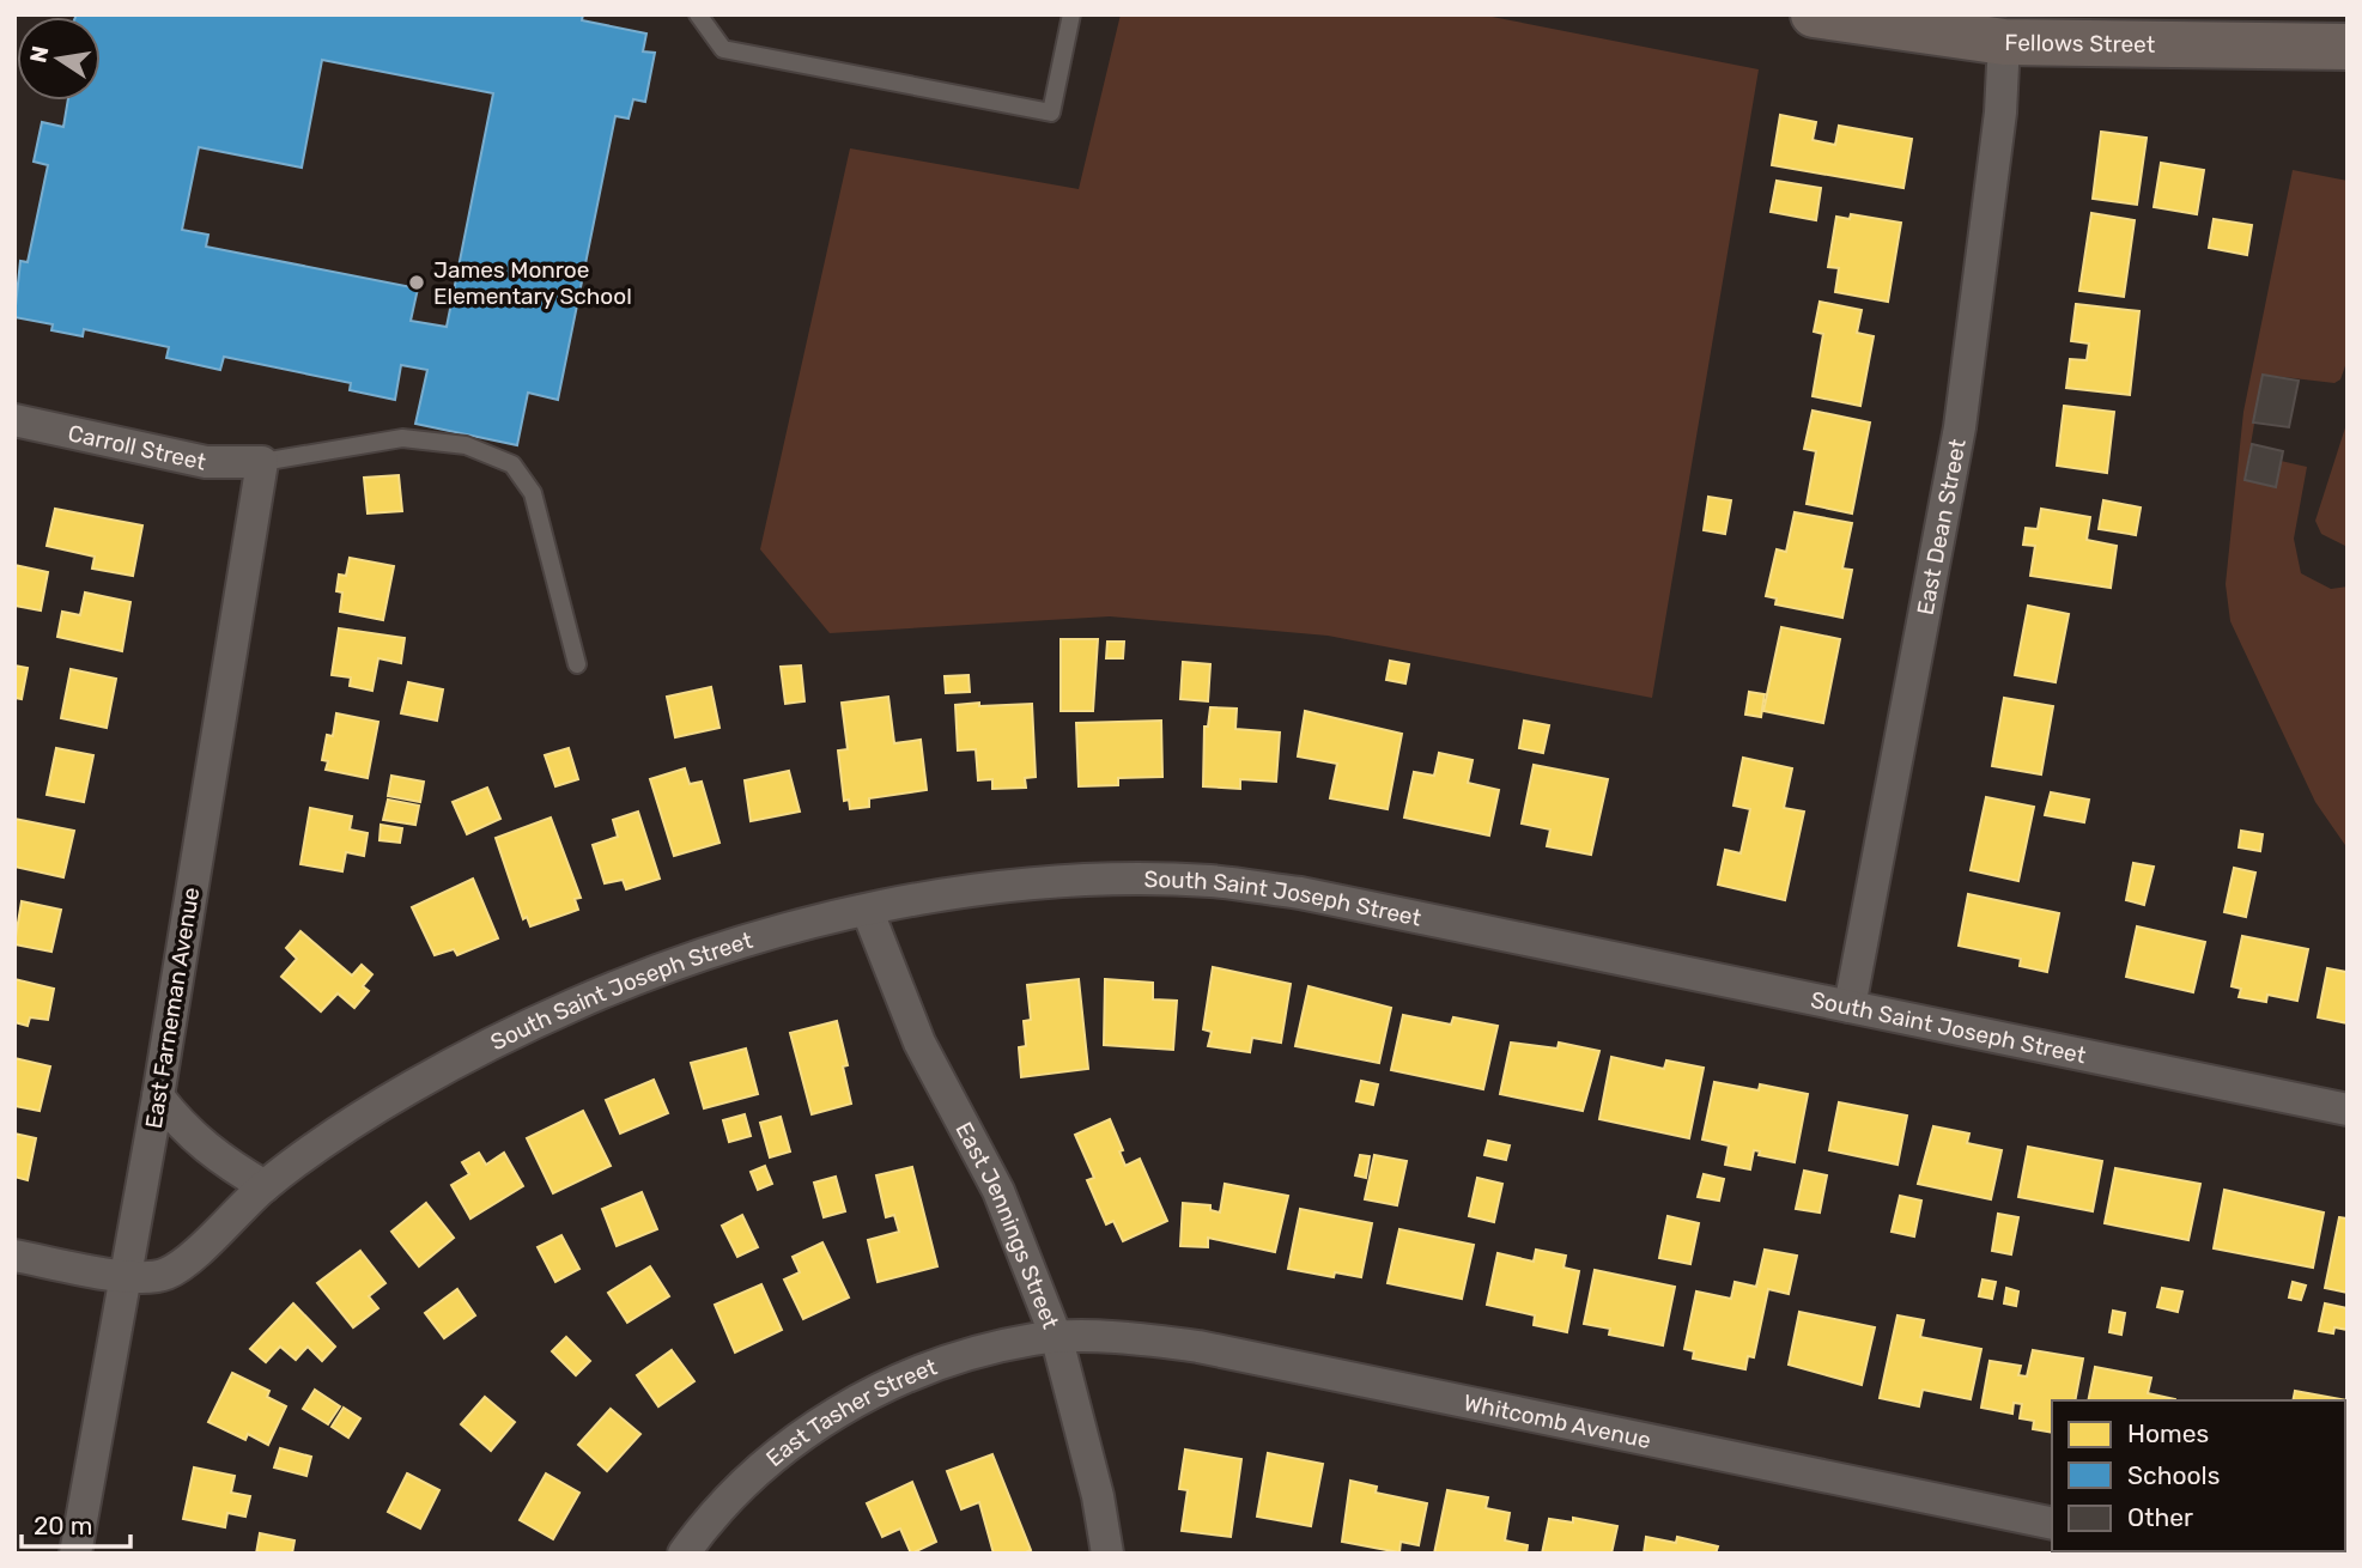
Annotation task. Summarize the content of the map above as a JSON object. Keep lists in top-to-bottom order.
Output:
{
  "streets": {
    "street": [
      "Fellows Street",
      "Carroll Street",
      "East Dean Street",
      "South Saint Joseph Street",
      "East Farneman Avenue",
      "East Jennings Street",
      "East Tasher Street",
      "Whitcomb Avenue"
    ]
  },
  "crossings": [
    ["Fellows Street", "East Dean Street"],
    ["Carroll Street", "East Farneman Avenue"],
    ["East Dean Street", "South Saint Joseph Street"],
    ["South Saint Joseph Street", "East Farneman Avenue"],
    ["South Saint Joseph Street", "East Jennings Street"],
    ["East Jennings Street", "East Tasher Street"],
    ["East Jennings Street", "Whitcomb Avenue"],
    ["East Tasher Street", "Whitcomb Avenue"]
  ],
  "places": ["James Monroe Elementary School"],
  "legend": ["Homes", "Schools", "Other"],
  "scale_bar": "20 m",
  "north": "left"
}
